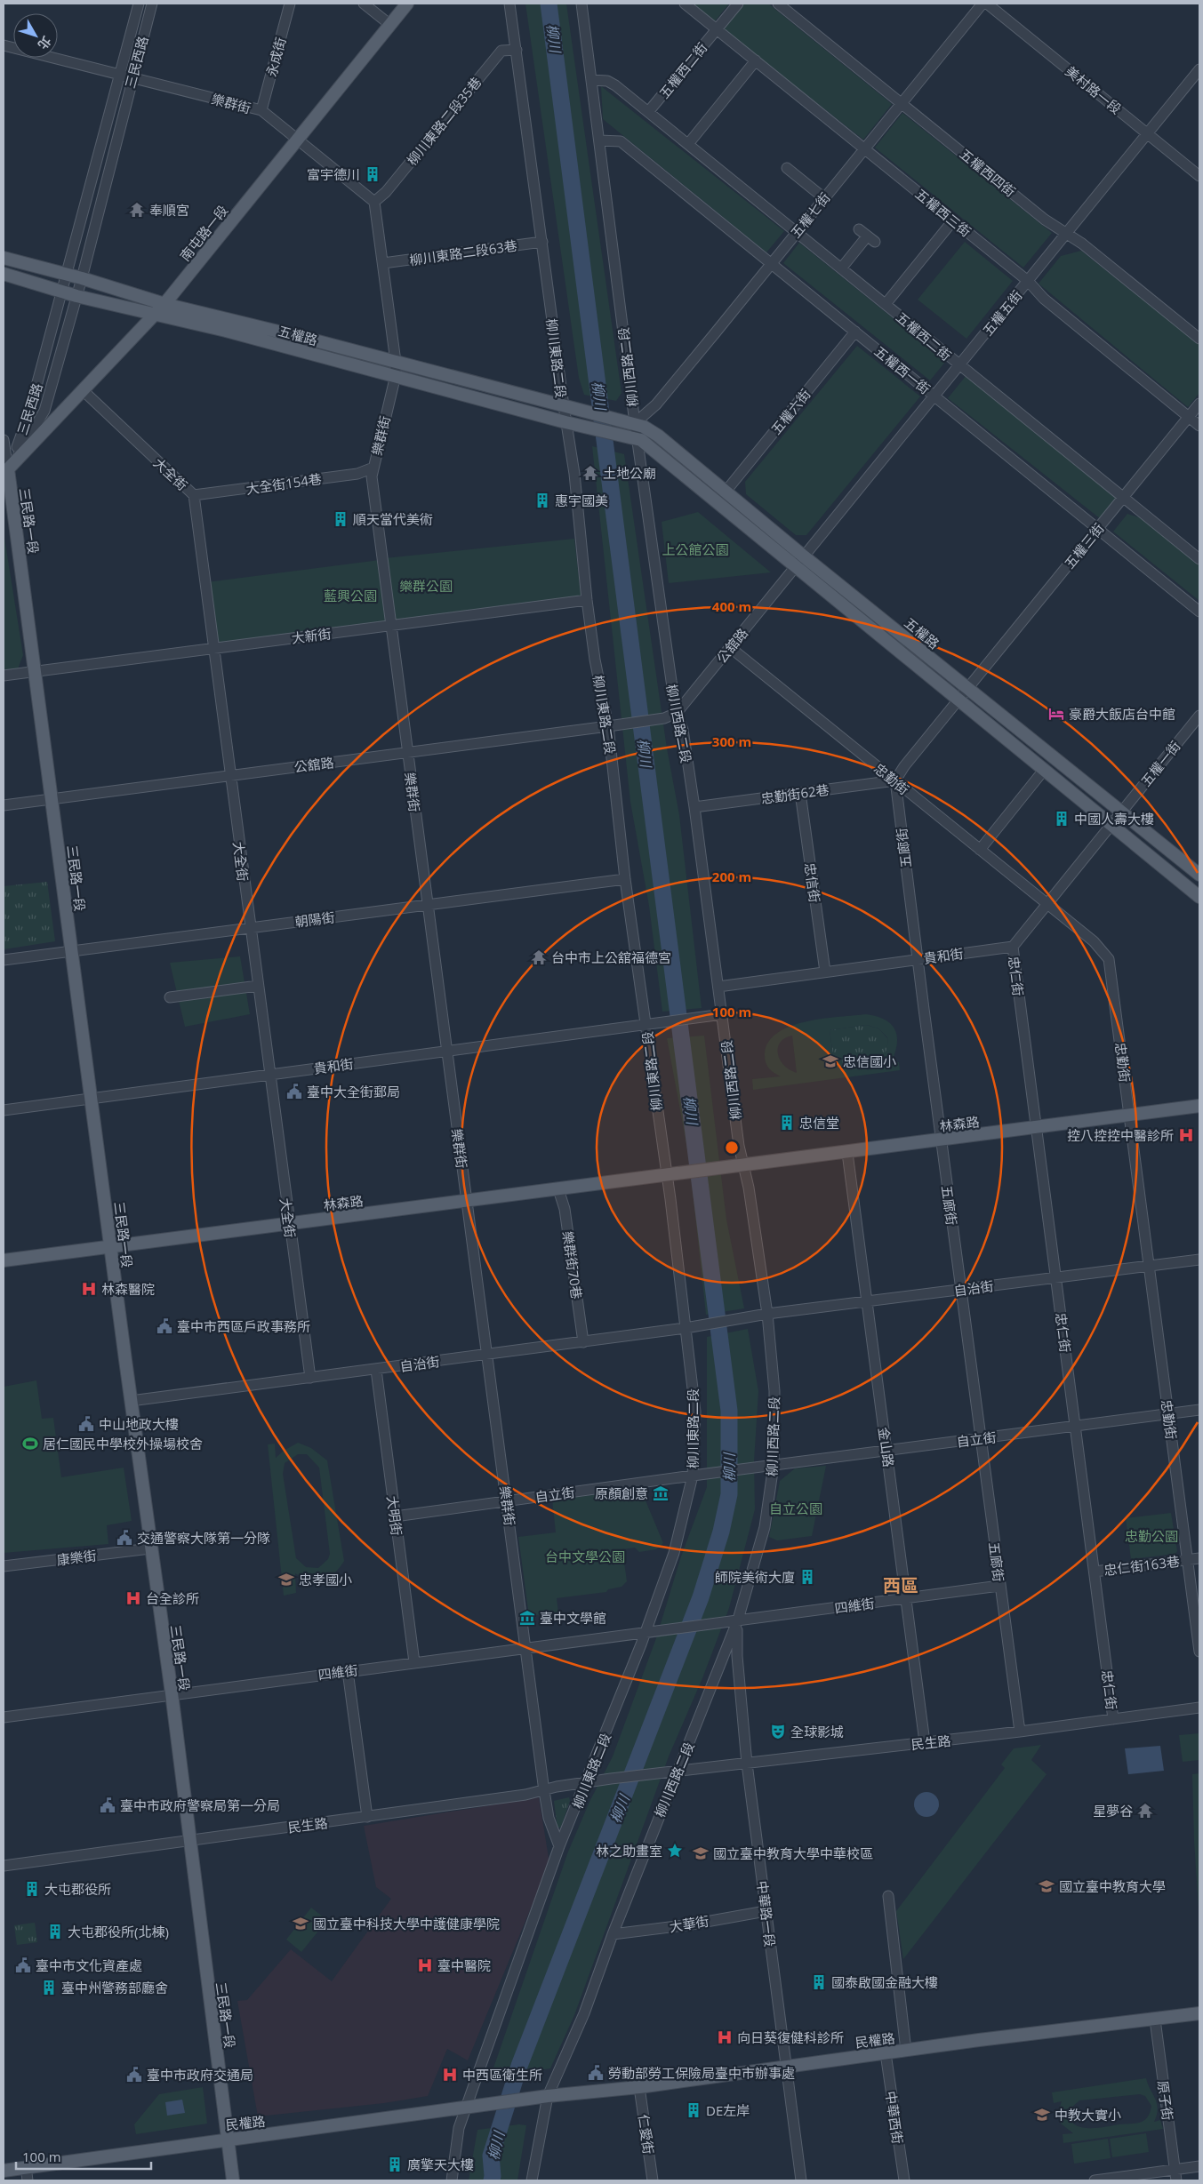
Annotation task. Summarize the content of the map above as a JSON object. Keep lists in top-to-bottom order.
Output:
{
  "streets": {
    "main road": [
      "南屯路一段",
      "五權路",
      "三民路一段",
      "林森路",
      "民權路"
    ],
    "street": [
      "永成街",
      "三民西路",
      "五權西二街",
      "美村路一段",
      "樂群街",
      "柳川東路二段35巷",
      "五權西四街",
      "五權西三街",
      "五權七街",
      "柳川東路二段63巷",
      "五權五街",
      "柳川東路二段",
      "柳川西路二段",
      "五權西一街",
      "五權六街",
      "大全街",
      "大全街154巷",
      "五權三街",
      "大新街",
      "公舘路",
      "五權一街",
      "忠勤街",
      "忠勤街62巷",
      "五廊街",
      "忠信街",
      "朝陽街",
      "貴和街",
      "忠仁街",
      "樂群街70巷",
      "自治街",
      "自立街",
      "金山路",
      "大明街",
      "康樂街",
      "忠仁街163巷",
      "四維街",
      "民生路",
      "中華路一段",
      "大華街",
      "原子街",
      "中華西街",
      "仁愛街"
    ]
  },
  "crossings": [
    ["永成街", "樂群街"],
    ["三民西路", "樂群街"],
    ["三民西路", "南屯路一段"],
    ["三民西路", "五權路"],
    ["三民西路", "三民路一段"],
    ["五權西二街", "五權西三街"],
    ["五權西二街", "五權七街"],
    ["五權西二街", "五權五街"],
    ["五權西二街", "柳川西路二段"],
    ["五權西二街", "五權三街"],
    ["美村路一段", "五權五街"],
    ["樂群街", "柳川東路二段35巷"],
    ["樂群街", "南屯路一段"],
    ["樂群街", "柳川東路二段63巷"],
    ["樂群街", "五權路"],
    ["樂群街", "柳川東路二段"],
    ["樂群街", "大全街154巷"],
    ["樂群街", "大新街"],
    ["樂群街", "公舘路"],
    ["樂群街", "朝陽街"],
    ["樂群街", "貴和街"],
    ["樂群街", "林森路"],
    ["樂群街", "自治街"],
    ["樂群街", "自立街"],
    ["樂群街", "四維街"],
    ["樂群街", "民生路"],
    ["柳川東路二段35巷", "柳川東路二段"],
    ["五權西四街", "五權七街"],
    ["五權西四街", "五權五街"],
    ["五權西三街", "五權七街"],
    ["五權西三街", "五權五街"],
    ["五權西三街", "五權三街"],
    ["五權七街", "五權路"],
    ["五權七街", "柳川西路二段"],
    ["五權七街", "五權西一街"],
    ["南屯路一段", "五權路"],
    ["南屯路一段", "大全街"],
    ["南屯路一段", "三民路一段"],
    ["柳川東路二段63巷", "柳川東路二段"],
    ["五權五街", "五權路"],
    ["五權五街", "五權西一街"],
    ["五權五街", "公舘路"],
    ["五權路", "柳川東路二段"],
    ["五權路", "柳川西路二段"],
    ["五權路", "五權六街"],
    ["五權路", "五權三街"],
    ["五權路", "公舘路"],
    ["五權路", "五權一街"],
    ["柳川東路二段", "大新街"],
    ["柳川東路二段", "公舘路"],
    ["柳川東路二段", "朝陽街"],
    ["柳川東路二段", "貴和街"],
    ["柳川東路二段", "林森路"],
    ["柳川東路二段", "自治街"],
    ["柳川東路二段", "自立街"],
    ["柳川東路二段", "四維街"],
    ["柳川東路二段", "民生路"],
    ["柳川東路二段", "民權路"],
    ["柳川西路二段", "五權西一街"],
    ["柳川西路二段", "公舘路"],
    ["柳川西路二段", "忠勤街62巷"],
    ["柳川西路二段", "貴和街"],
    ["柳川西路二段", "林森路"],
    ["柳川西路二段", "自治街"],
    ["柳川西路二段", "自立街"],
    ["柳川西路二段", "四維街"],
    ["柳川西路二段", "民生路"],
    ["柳川西路二段", "中華路一段"],
    ["柳川西路二段", "大華街"],
    ["柳川西路二段", "民權路"],
    ["五權西一街", "五權六街"],
    ["五權西一街", "五權三街"],
    ["大全街", "大全街154巷"],
    ["大全街", "大新街"],
    ["大全街", "公舘路"],
    ["大全街", "朝陽街"],
    ["大全街", "貴和街"],
    ["大全街", "林森路"],
    ["大全街", "自治街"],
    ["三民路一段", "大新街"],
    ["三民路一段", "公舘路"],
    ["三民路一段", "朝陽街"],
    ["三民路一段", "貴和街"],
    ["三民路一段", "林森路"],
    ["三民路一段", "自治街"],
    ["三民路一段", "康樂街"],
    ["三民路一段", "四維街"],
    ["三民路一段", "民生路"],
    ["三民路一段", "民權路"],
    ["公舘路", "忠勤街"],
    ["忠勤街", "忠勤街62巷"],
    ["忠勤街", "五廊街"],
    ["忠勤街", "林森路"],
    ["忠勤街", "自治街"],
    ["忠勤街", "自立街"],
    ["忠勤街", "忠仁街163巷"],
    ["忠勤街62巷", "五廊街"],
    ["忠勤街62巷", "忠信街"],
    ["五廊街", "貴和街"],
    ["五廊街", "林森路"],
    ["五廊街", "自治街"],
    ["五廊街", "自立街"],
    ["五廊街", "四維街"],
    ["五廊街", "民生路"],
    ["忠信街", "貴和街"],
    ["貴和街", "忠仁街"],
    ["忠仁街", "林森路"],
    ["忠仁街", "自治街"],
    ["忠仁街", "自立街"],
    ["忠仁街", "忠仁街163巷"],
    ["忠仁街", "民生路"],
    ["林森路", "樂群街70巷"],
    ["林森路", "金山路"],
    ["樂群街70巷", "自治街"],
    ["自治街", "金山路"],
    ["自治街", "大明街"],
    ["自立街", "金山路"],
    ["自立街", "大明街"],
    ["金山路", "四維街"],
    ["金山路", "民生路"],
    ["大明街", "四維街"],
    ["四維街", "中華路一段"],
    ["民生路", "中華路一段"],
    ["中華路一段", "大華街"],
    ["中華路一段", "民權路"],
    ["民權路", "原子街"],
    ["民權路", "中華西街"],
    ["民權路", "仁愛街"]
  ],
  "districts": ["西區"],
  "water": ["柳川"],
  "parks": [
    "上公館公園",
    "樂群公園",
    "藍興公園",
    "自立公園",
    "忠勤公園",
    "台中文學公園"
  ],
  "places": {
    "building": [
      "富宇德川",
      "惠宇國美",
      "順天當代美術",
      "中國人壽大樓",
      "忠信堂",
      "師院美術大廈",
      "大屯郡役所",
      "大屯郡役所(北棟)",
      "國泰啟國金融大樓",
      "臺中州警務部廳舍",
      "DE左岸",
      "廣擎天大樓"
    ],
    "temple": [
      "奉順宮",
      "土地公廟",
      "台中市上公舘福德宮",
      "星夢谷"
    ],
    "hotel": ["豪爵大飯店台中館"],
    "school or university": [
      "忠信國小",
      "忠孝國小",
      "國立臺中教育大學中華校區",
      "國立臺中教育大學",
      "國立臺中科技大學中護健康學院",
      "中教大實小"
    ],
    "public building": [
      "臺中大全街郵局",
      "臺中市西區戶政事務所",
      "中山地政大樓",
      "交通警察大隊第一分隊",
      "臺中市政府警察局第一分局",
      "臺中市文化資產處",
      "勞動部勞工保險局臺中市辦事處",
      "臺中市政府交通局"
    ],
    "hospital": [
      "控八控控中醫診所",
      "林森醫院",
      "台全診所",
      "臺中醫院",
      "向日葵復健科診所",
      "中西區衛生所"
    ],
    "sports": ["居仁國民中學校外操場校舍"],
    "museum": ["原顏創意", "臺中文學館"],
    "theatre": ["全球影城"],
    "place": ["林之助畫室"]
  },
  "scale_bar": "100 m",
  "north": "bottom right",
  "rings": [
    "400 m",
    "300 m",
    "200 m",
    "100 m"
  ]
}
